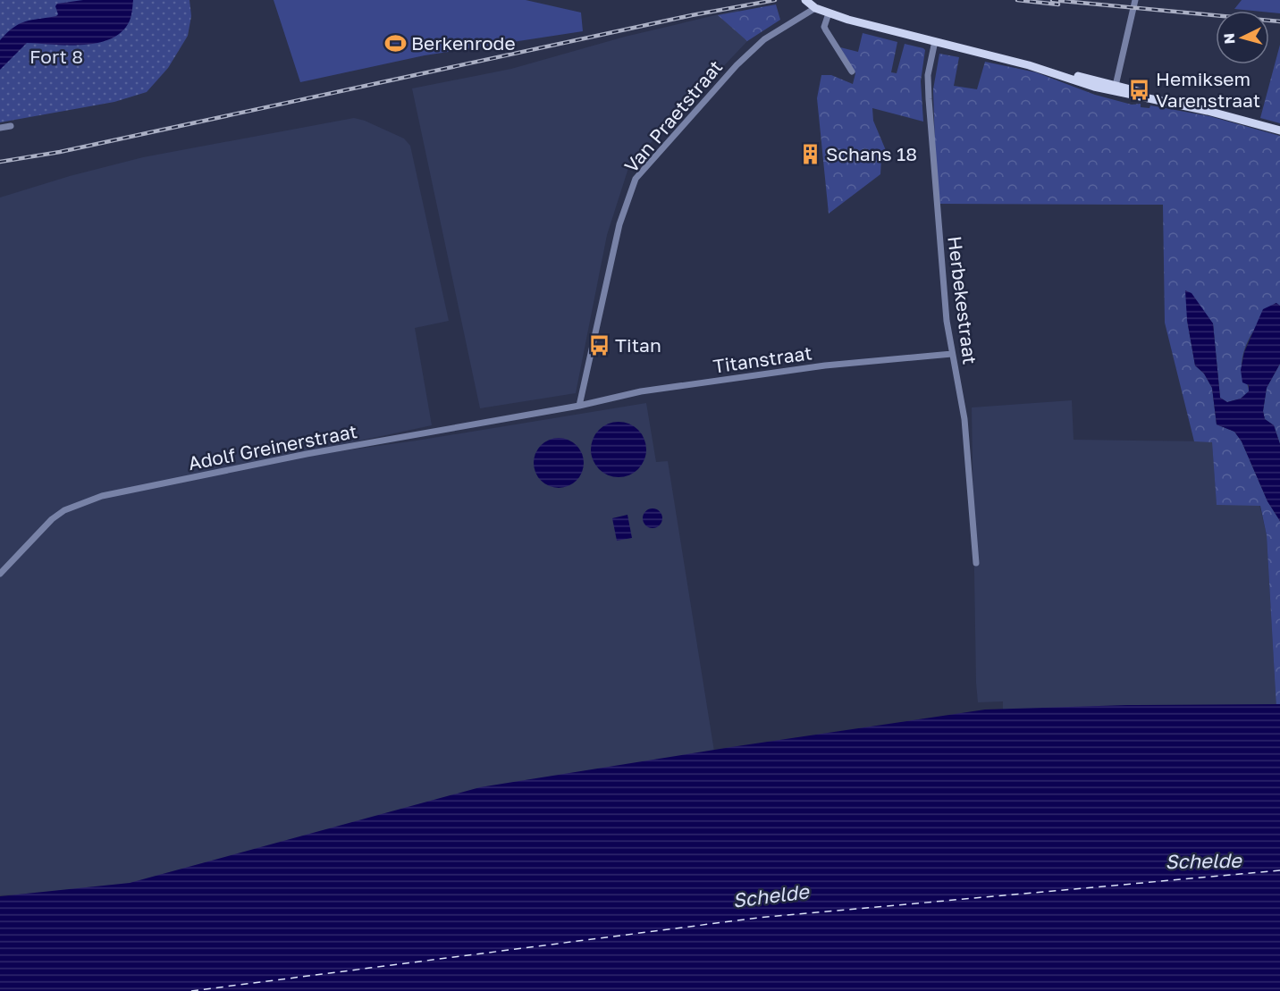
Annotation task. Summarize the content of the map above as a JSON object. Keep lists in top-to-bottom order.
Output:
{
  "streets": {
    "street": [
      "Van Praetstraat",
      "Herbekestraat",
      "Titanstraat",
      "Adolf Greinerstraat"
    ]
  },
  "crossings": [
    ["Van Praetstraat", "Titanstraat"],
    ["Van Praetstraat", "Adolf Greinerstraat"],
    ["Herbekestraat", "Titanstraat"],
    ["Titanstraat", "Adolf Greinerstraat"]
  ],
  "water": ["Schelde"],
  "parks": ["Fort 8"],
  "places": {
    "sports": ["Berkenrode"],
    "bus stop": ["Hemiksem Varenstraat", "Titan"],
    "building": ["Schans 18"]
  },
  "north": "left"
}
